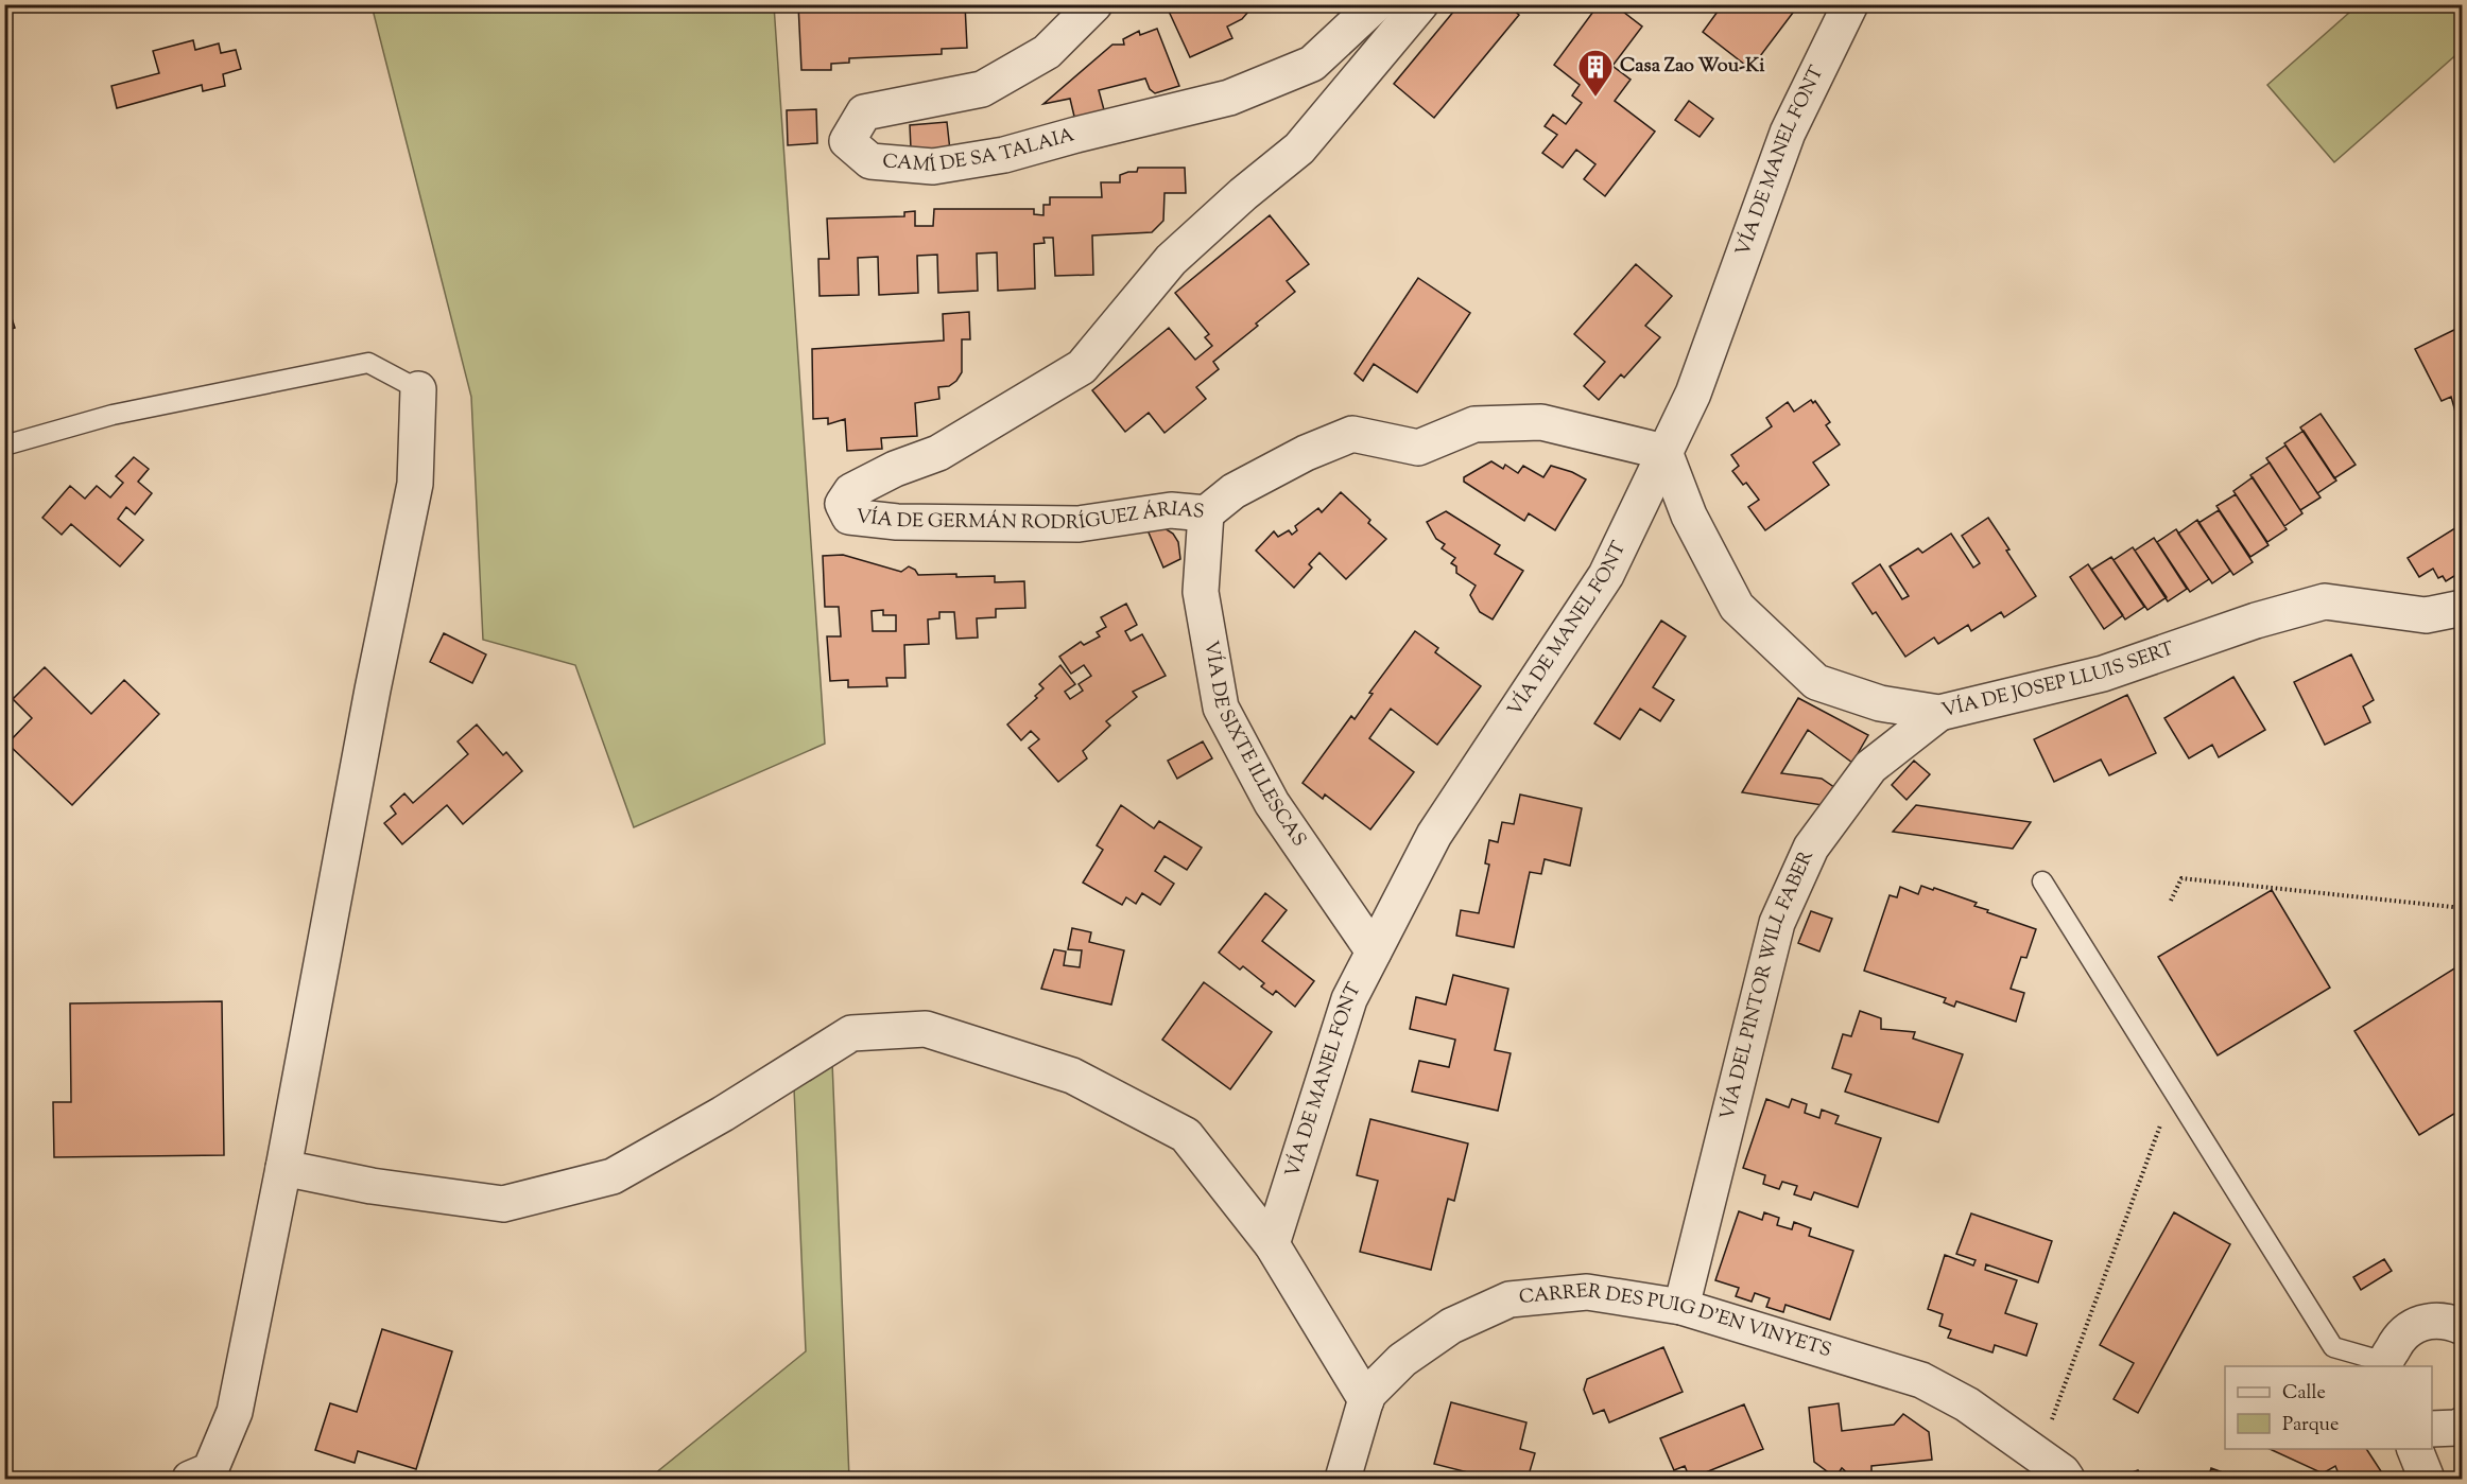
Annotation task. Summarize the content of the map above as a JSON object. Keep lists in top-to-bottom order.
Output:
{
  "streets": {
    "street": [
      "CAMÍ DE SA TALAIA",
      "VÍA DE MANEL FONT",
      "VÍA DE GERMÁN RODRÍGUEZ ÁRIAS",
      "VÍA DE JOSEP LLUIS SERT",
      "VÍA DE SIXTE ILLESCAS",
      "VÍA DEL PINTOR WILL FABER",
      "CARRER DES PUIG D'EN VINYETS"
    ]
  },
  "crossings": [
    ["VÍA DE MANEL FONT", "VÍA DE GERMÁN RODRÍGUEZ ÁRIAS"],
    ["VÍA DE MANEL FONT", "VÍA DE JOSEP LLUIS SERT"],
    ["VÍA DE MANEL FONT", "VÍA DE SIXTE ILLESCAS"],
    ["VÍA DE GERMÁN RODRÍGUEZ ÁRIAS", "VÍA DE JOSEP LLUIS SERT"],
    ["VÍA DE GERMÁN RODRÍGUEZ ÁRIAS", "VÍA DE SIXTE ILLESCAS"],
    ["VÍA DE JOSEP LLUIS SERT", "VÍA DEL PINTOR WILL FABER"],
    ["VÍA DEL PINTOR WILL FABER", "CARRER DES PUIG D'EN VINYETS"]
  ],
  "places": {
    "building": ["Casa Zao Wou-Ki"]
  },
  "legend": ["Calle", "Parque"]
}
